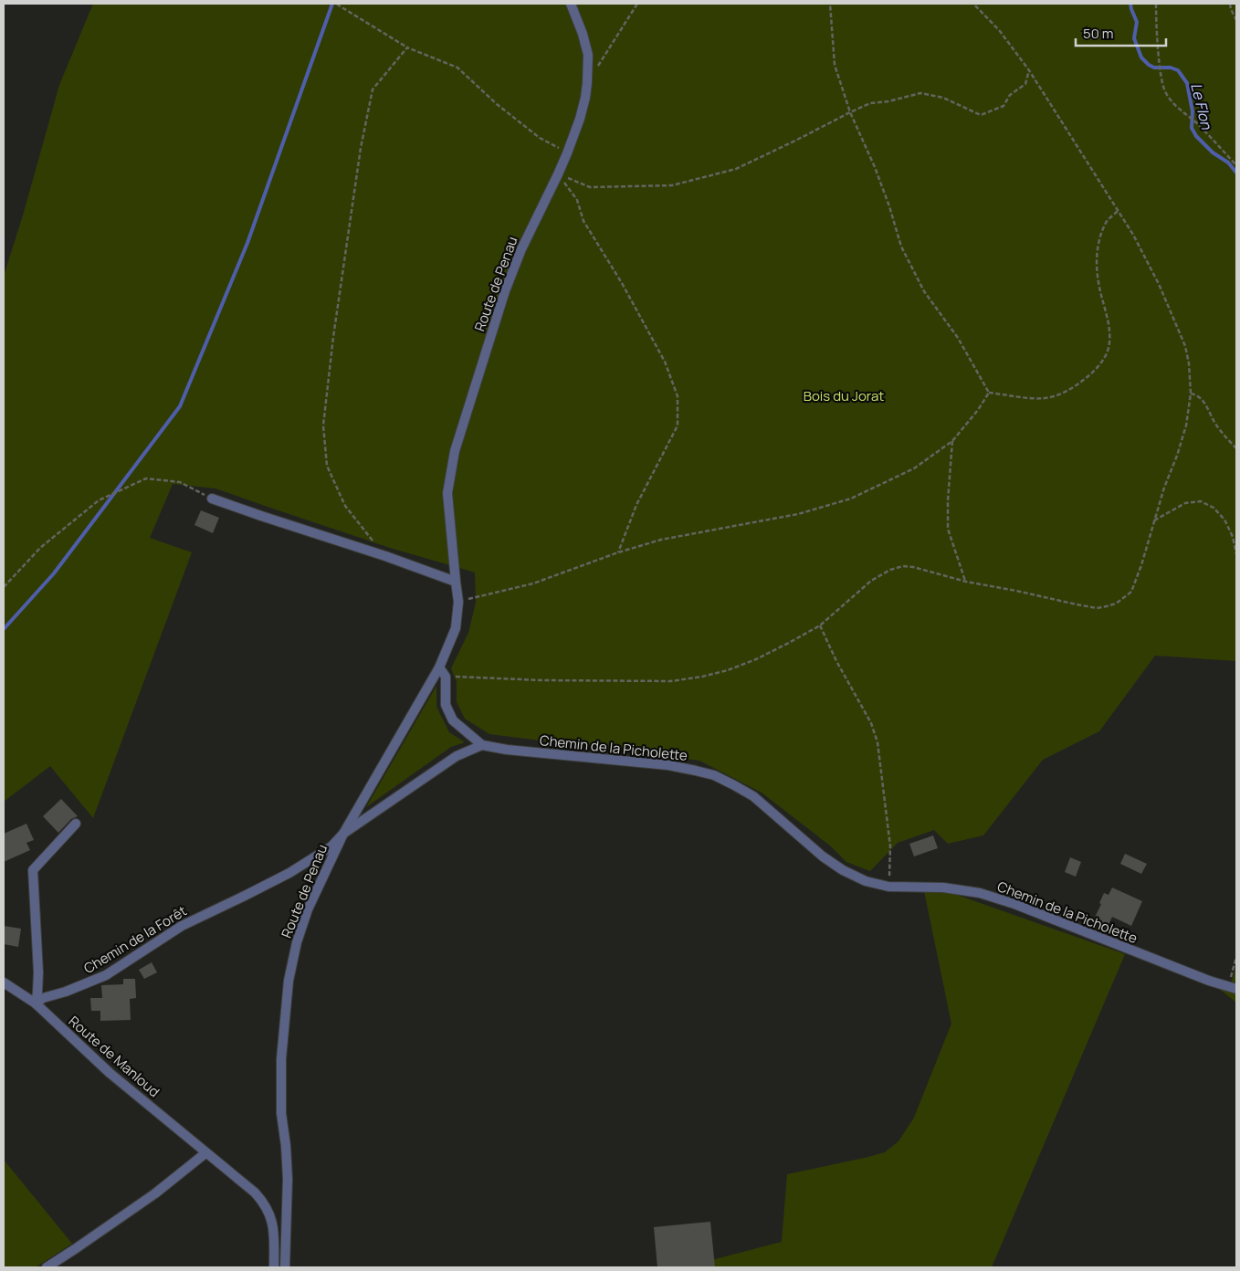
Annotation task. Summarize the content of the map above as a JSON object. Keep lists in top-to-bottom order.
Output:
{
  "streets": {
    "street": [
      "Route de Penau",
      "Chemin de la Picholette",
      "Chemin de la Forêt",
      "Route de Manloud"
    ]
  },
  "crossings": [
    ["Route de Penau", "Chemin de la Forêt"],
    ["Chemin de la Forêt", "Route de Manloud"]
  ],
  "water": ["Le Flon"],
  "parks": ["Bois du Jorat"],
  "scale_bar": "50 m"
}
